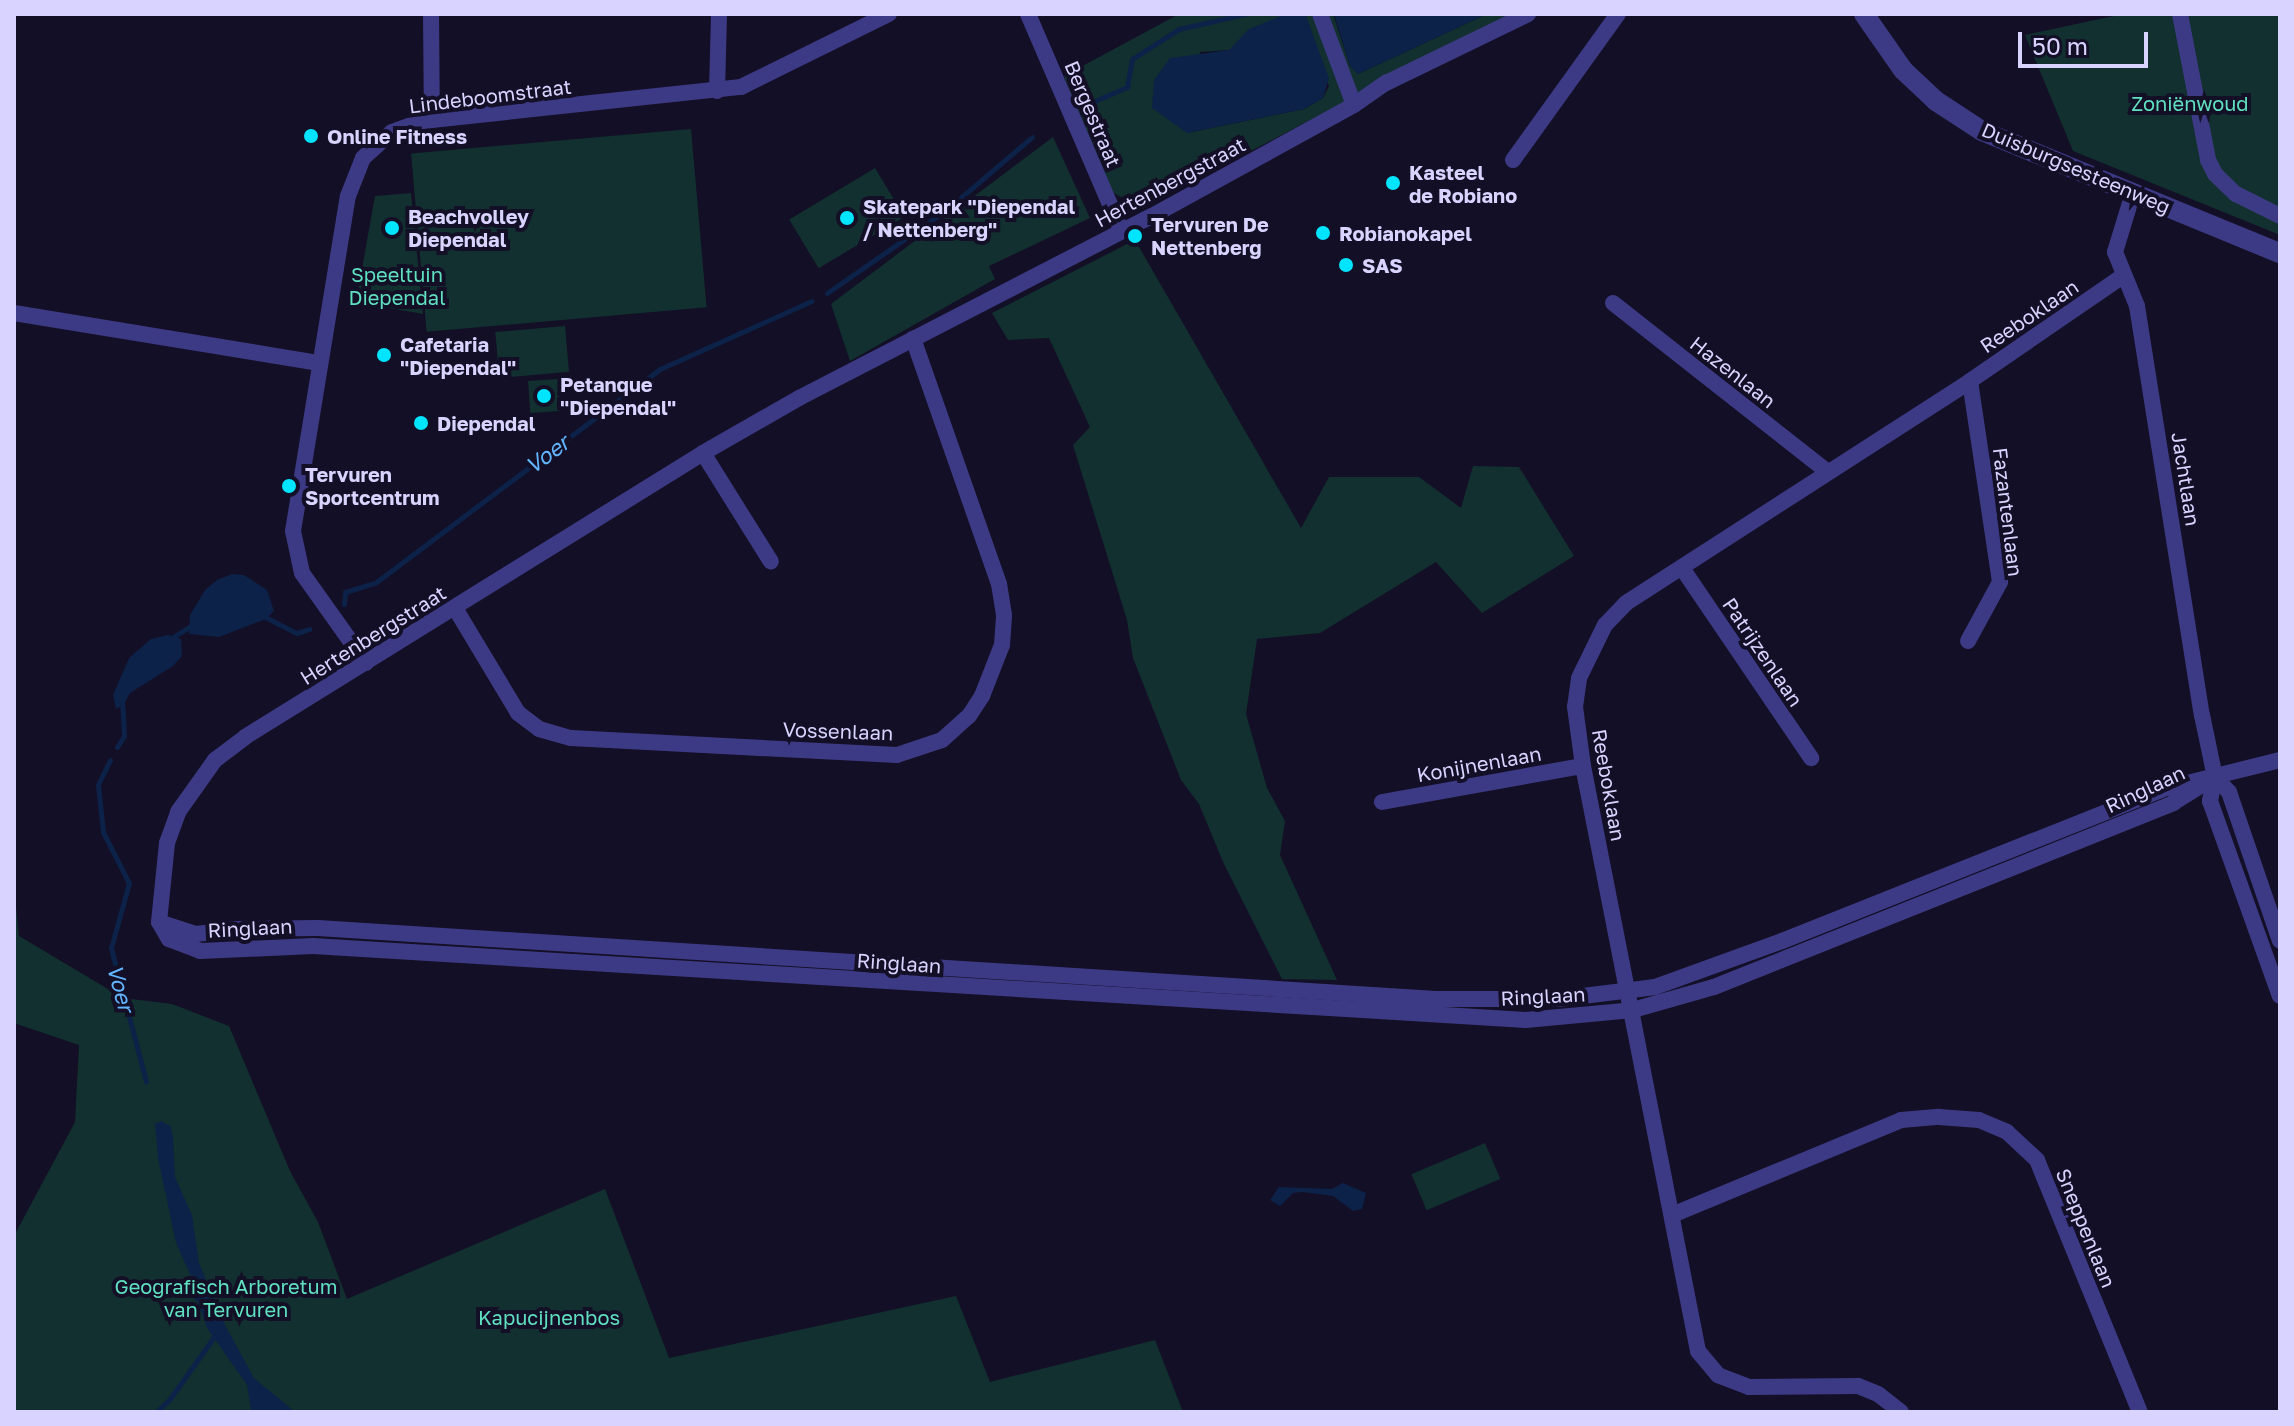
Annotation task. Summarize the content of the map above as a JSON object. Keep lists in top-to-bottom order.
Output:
{
  "streets": {
    "street": [
      "Lindeboomstraat",
      "Bergestraat",
      "Duisburgsesteenweg",
      "Hertenbergstraat",
      "Reeboklaan",
      "Hazenlaan",
      "Jachtlaan",
      "Fazantenlaan",
      "Patrijzenlaan",
      "Vossenlaan",
      "Konijnenlaan",
      "Ringlaan",
      "Sneppenlaan"
    ]
  },
  "crossings": [
    ["Lindeboomstraat", "Hertenbergstraat"],
    ["Bergestraat", "Hertenbergstraat"],
    ["Duisburgsesteenweg", "Jachtlaan"],
    ["Hertenbergstraat", "Vossenlaan"],
    ["Hertenbergstraat", "Ringlaan"],
    ["Reeboklaan", "Hazenlaan"],
    ["Reeboklaan", "Jachtlaan"],
    ["Reeboklaan", "Fazantenlaan"],
    ["Reeboklaan", "Patrijzenlaan"],
    ["Reeboklaan", "Konijnenlaan"],
    ["Reeboklaan", "Ringlaan"],
    ["Reeboklaan", "Sneppenlaan"],
    ["Jachtlaan", "Ringlaan"]
  ],
  "water": ["Voer"],
  "parks": [
    "Zoniënwoud",
    "Speeltuin Diependal",
    "Geografisch Arboretum van Tervuren",
    "Kapucijnenbos"
  ],
  "places": [
    "Online Fitness",
    "Kasteel de Robiano",
    "Skatepark \"Diependal / Nettenberg\"",
    "Beachvolley Diependal",
    "Robianokapel",
    "Tervuren De Nettenberg",
    "SAS",
    "Cafetaria \"Diependal\"",
    "Petanque \"Diependal\"",
    "Diependal",
    "Tervuren Sportcentrum"
  ],
  "scale_bar": "50 m"
}
